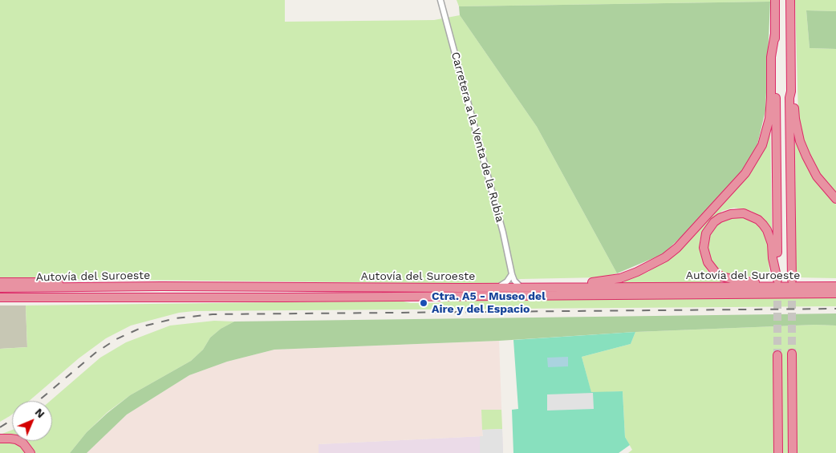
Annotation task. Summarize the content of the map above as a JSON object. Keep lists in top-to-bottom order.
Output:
{
  "streets": {
    "highway": ["Autovía del Suroeste"],
    "street": ["Carretera a la Venta de la Rubia"]
  },
  "crossings": [
    ["Carretera a la Venta de la Rubia", "Autovía del Suroeste"]
  ],
  "places": ["Ctra. A5 - Museo del Aire y del Espacio"],
  "north": "top right"
}
